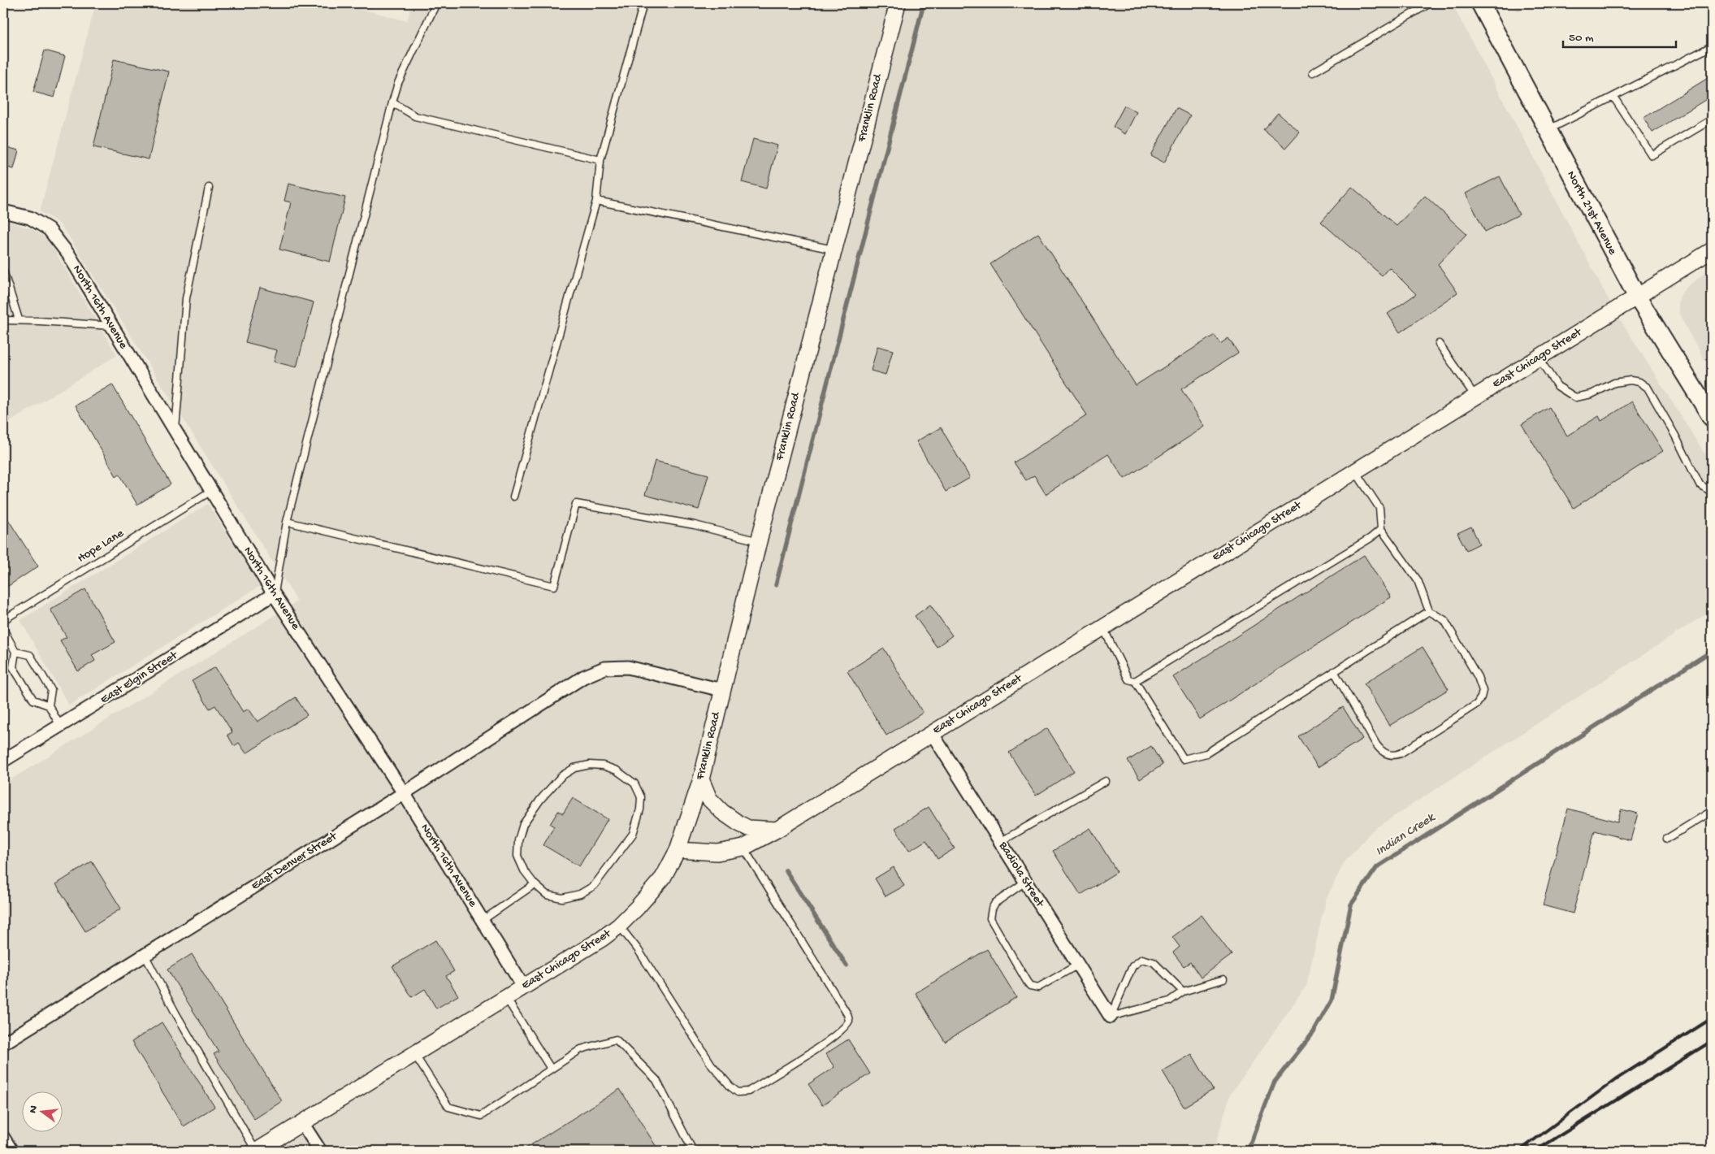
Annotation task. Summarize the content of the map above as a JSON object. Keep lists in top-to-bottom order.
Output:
{
  "streets": {
    "main road": ["North 21st Avenue"],
    "street": [
      "Franklin Road",
      "North 16th Avenue",
      "East Chicago Street",
      "East Elgin Street",
      "East Denver Street",
      "Badiola Street"
    ],
    "lane": ["Hope Lane"]
  },
  "crossings": [
    ["Franklin Road", "East Chicago Street"],
    ["Franklin Road", "East Denver Street"],
    ["North 21st Avenue", "East Chicago Street"],
    ["North 16th Avenue", "East Chicago Street"],
    ["North 16th Avenue", "Hope Lane"],
    ["North 16th Avenue", "East Elgin Street"],
    ["North 16th Avenue", "East Denver Street"],
    ["East Chicago Street", "Badiola Street"]
  ],
  "water": ["Indian Creek"],
  "scale_bar": "50 m",
  "north": "left"
}
